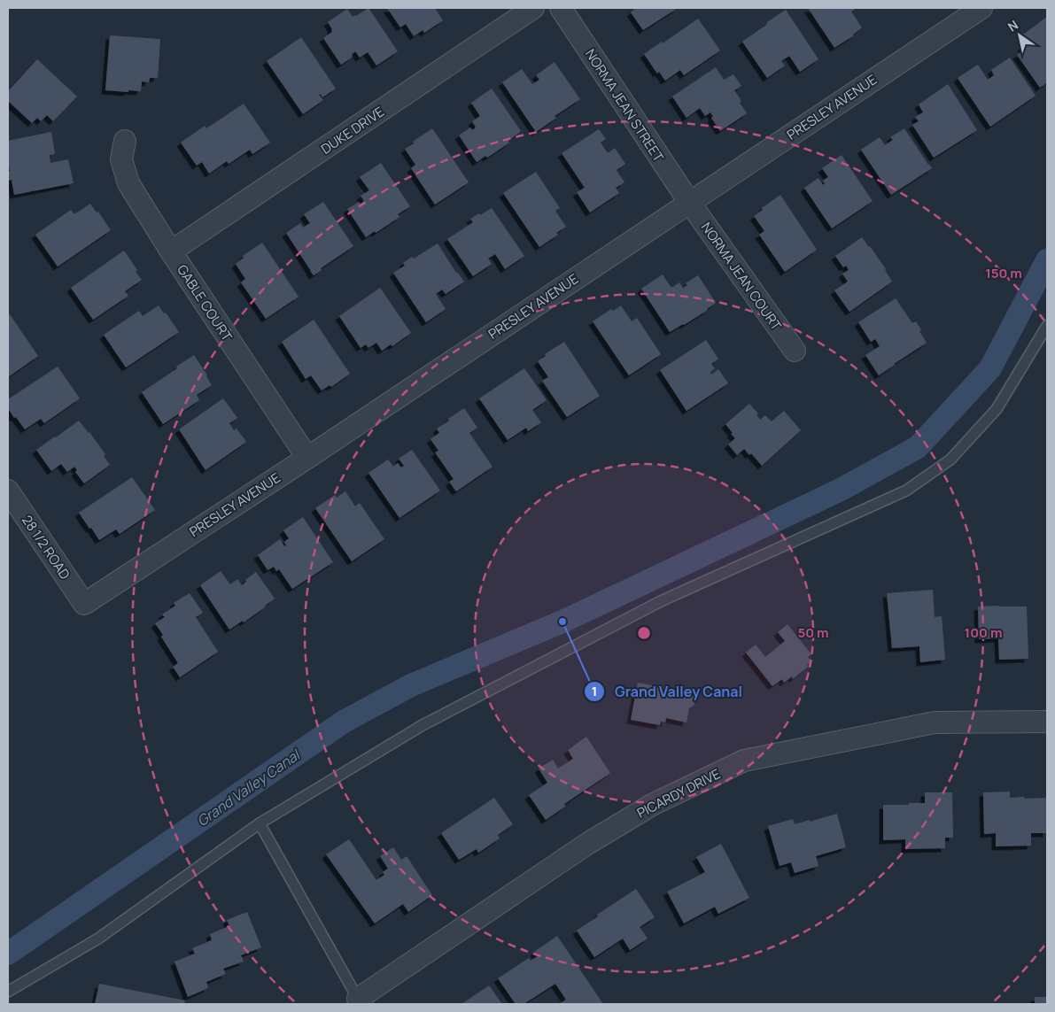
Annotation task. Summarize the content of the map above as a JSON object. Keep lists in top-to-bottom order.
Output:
{
  "streets": {
    "street": [
      "NORMA JEAN STREET",
      "PRESLEY AVENUE",
      "DUKE DRIVE",
      "NORMA JEAN COURT",
      "GABLE COURT",
      "28 1/2 ROAD",
      "PICARDY DRIVE"
    ]
  },
  "crossings": [
    ["NORMA JEAN STREET", "PRESLEY AVENUE"],
    ["NORMA JEAN STREET", "NORMA JEAN COURT"],
    ["PRESLEY AVENUE", "NORMA JEAN COURT"],
    ["PRESLEY AVENUE", "GABLE COURT"],
    ["PRESLEY AVENUE", "28 1/2 ROAD"],
    ["DUKE DRIVE", "GABLE COURT"]
  ],
  "water": ["Grand Valley Canal"],
  "places": ["Grand Valley Canal"],
  "north": "top left",
  "rings": ["150 m", "50 m", "100 m"]
}
